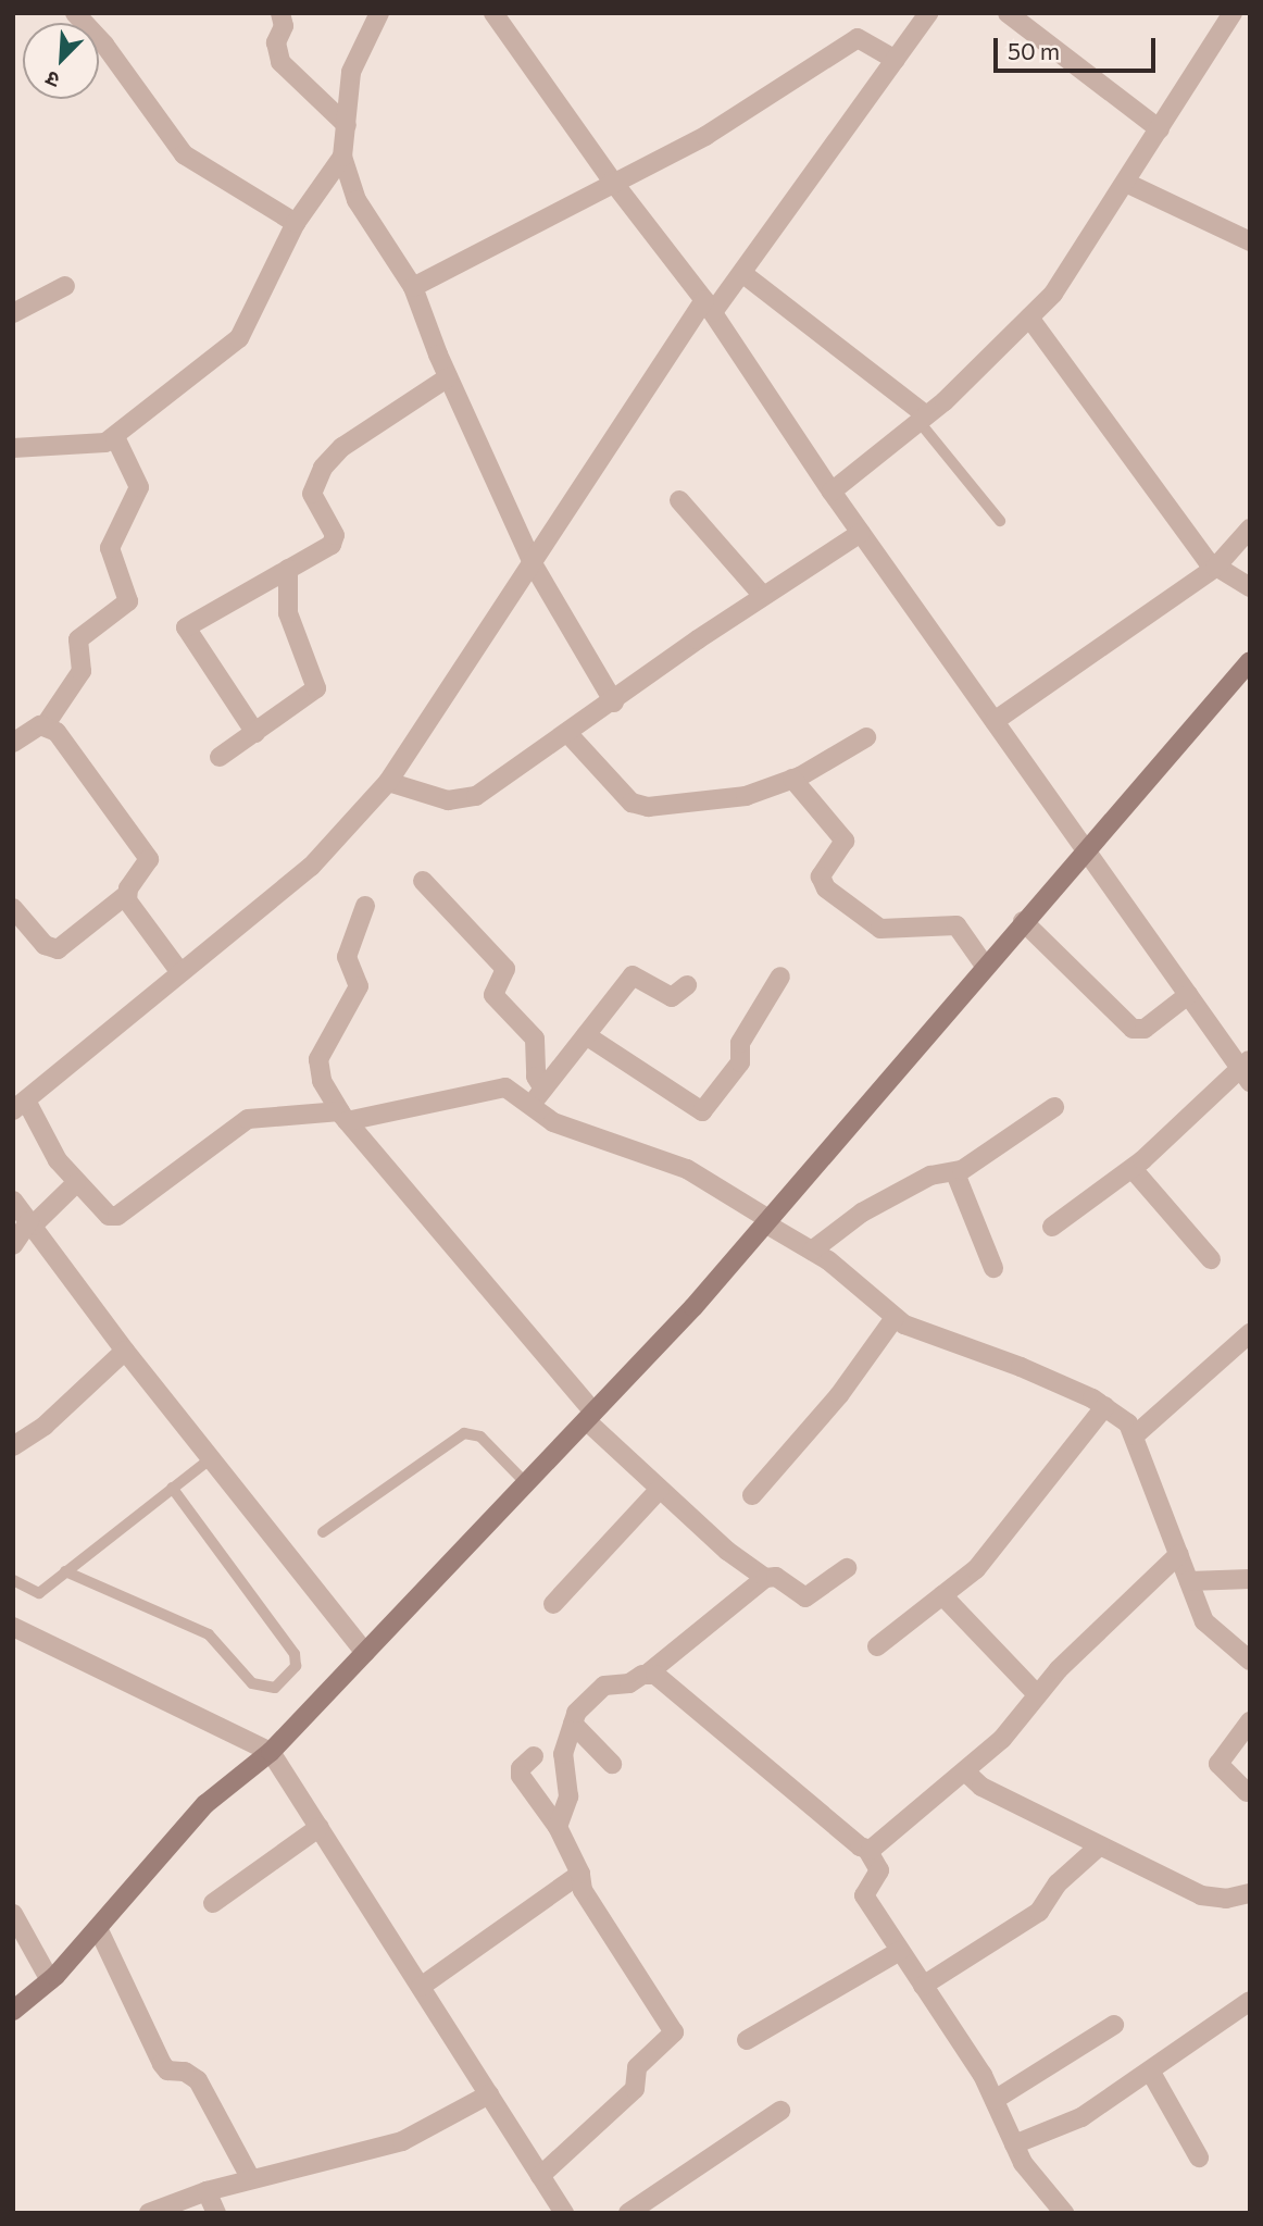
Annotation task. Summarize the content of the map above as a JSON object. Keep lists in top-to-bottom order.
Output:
{
  "scale_bar": "50 m",
  "north": "bottom left"
}
